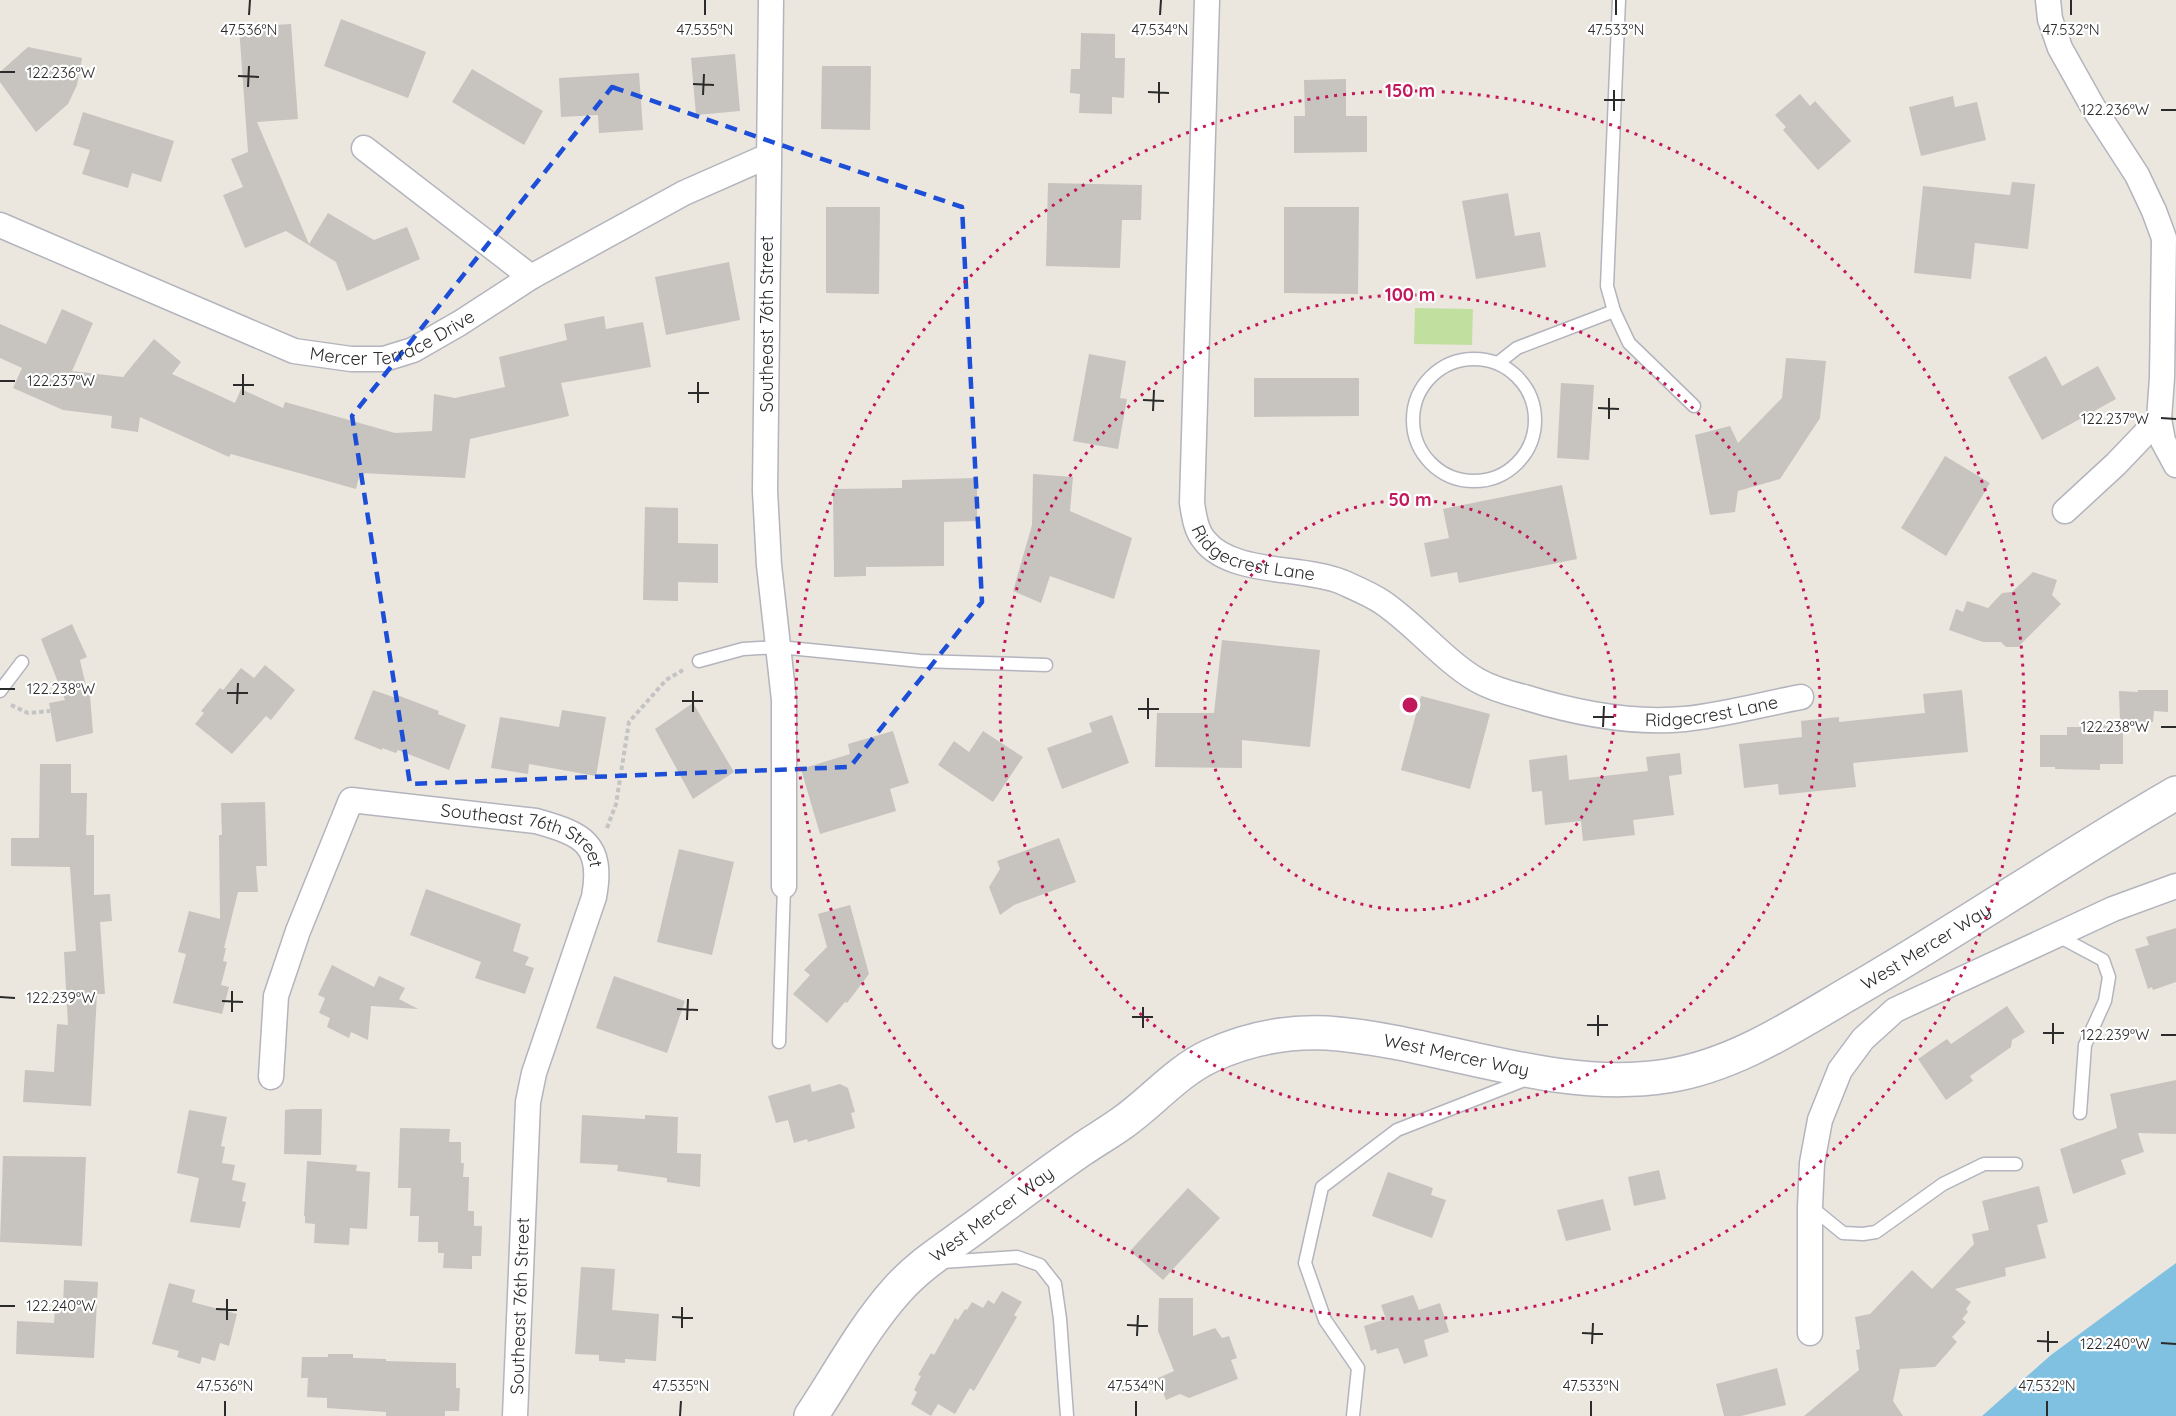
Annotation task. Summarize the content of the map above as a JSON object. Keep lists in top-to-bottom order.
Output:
{
  "streets": {
    "street": [
      "Southeast 76th Street",
      "Mercer Terrace Drive",
      "Ridgecrest Lane",
      "West Mercer Way"
    ]
  },
  "crossings": [
    ["Southeast 76th Street", "Mercer Terrace Drive"]
  ],
  "coordinates": [
    "47.536°N",
    "47.535°N",
    "47.534°N",
    "47.533°N",
    "47.532°N",
    "122.236°W",
    "122.237°W",
    "122.238°W",
    "122.239°W",
    "122.240°W"
  ],
  "rings": ["150 m", "100 m", "50 m"]
}
